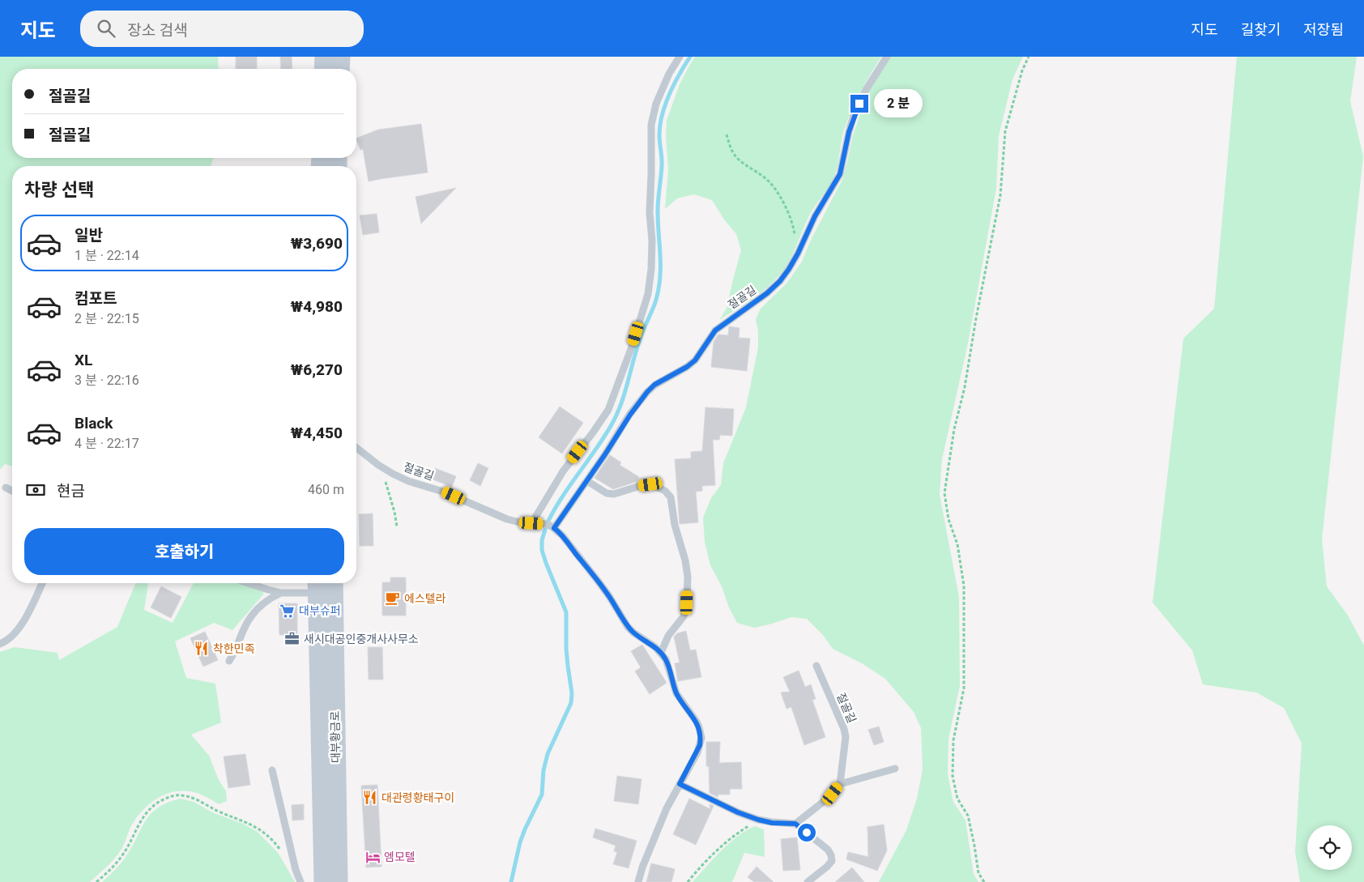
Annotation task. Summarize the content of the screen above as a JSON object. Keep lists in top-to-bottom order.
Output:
{
  "streets": {
    "main road": ["대부황금로"],
    "lane": ["절골길"]
  },
  "places": {
    "cafe": ["에스텔라"],
    "supermarket": ["대부슈퍼"],
    "office": ["새시대공인중개사사무소"],
    "restaurant": ["착한민족", "대관령황태구이"],
    "hotel": ["엠모텔"]
  },
  "page": {
    "header": "지도",
    "search": "장소 검색",
    "nav": ["지도", "길찾기", "저장됨"],
    "banner": ["절골길", "절골길"],
    "bubble": "2 분",
    "heading": "차량 선택",
    "list": [
      {
        "name": "일반",
        "note": "1 분 · 22:14",
        "value": "₩3,690"
      },
      {
        "name": "컴포트",
        "note": "2 분 · 22:15",
        "value": "₩4,980"
      },
      {
        "name": "XL",
        "note": "3 분 · 22:16",
        "value": "₩6,270"
      },
      {
        "name": "Black",
        "note": "4 분 · 22:17",
        "value": "₩4,450"
      }
    ],
    "pay": ["현금", "460 m"],
    "buttons": "호출하기"
  }
}
